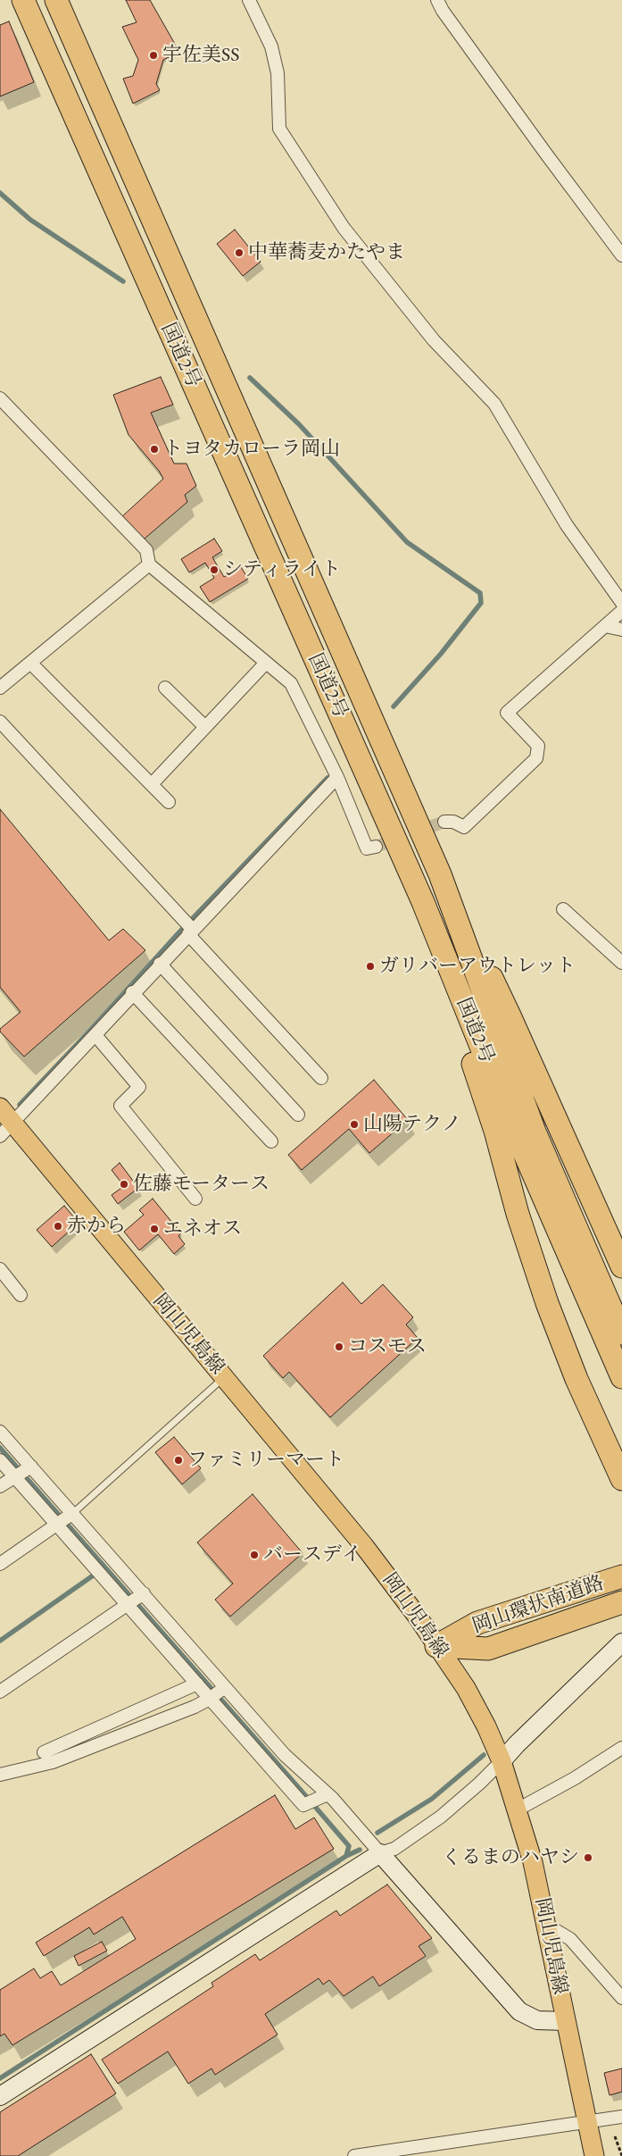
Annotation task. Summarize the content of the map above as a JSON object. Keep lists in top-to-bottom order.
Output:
{
  "streets": {
    "highway": ["国道2号", "岡山環状南道路"],
    "main road": ["岡山児島線"]
  },
  "crossings": [
    ["岡山児島線", "岡山環状南道路"]
  ],
  "places": [
    "宇佐美SS",
    "中華蕎麦かたやま",
    "トヨタカローラ岡山",
    "シティライト",
    "ガリバーアウトレット",
    "山陽テクノ",
    "佐藤モータース",
    "赤から",
    "エネオス",
    "コスモス",
    "ファミリーマート",
    "バースデイ",
    "くるまのハヤシ"
  ]
}
